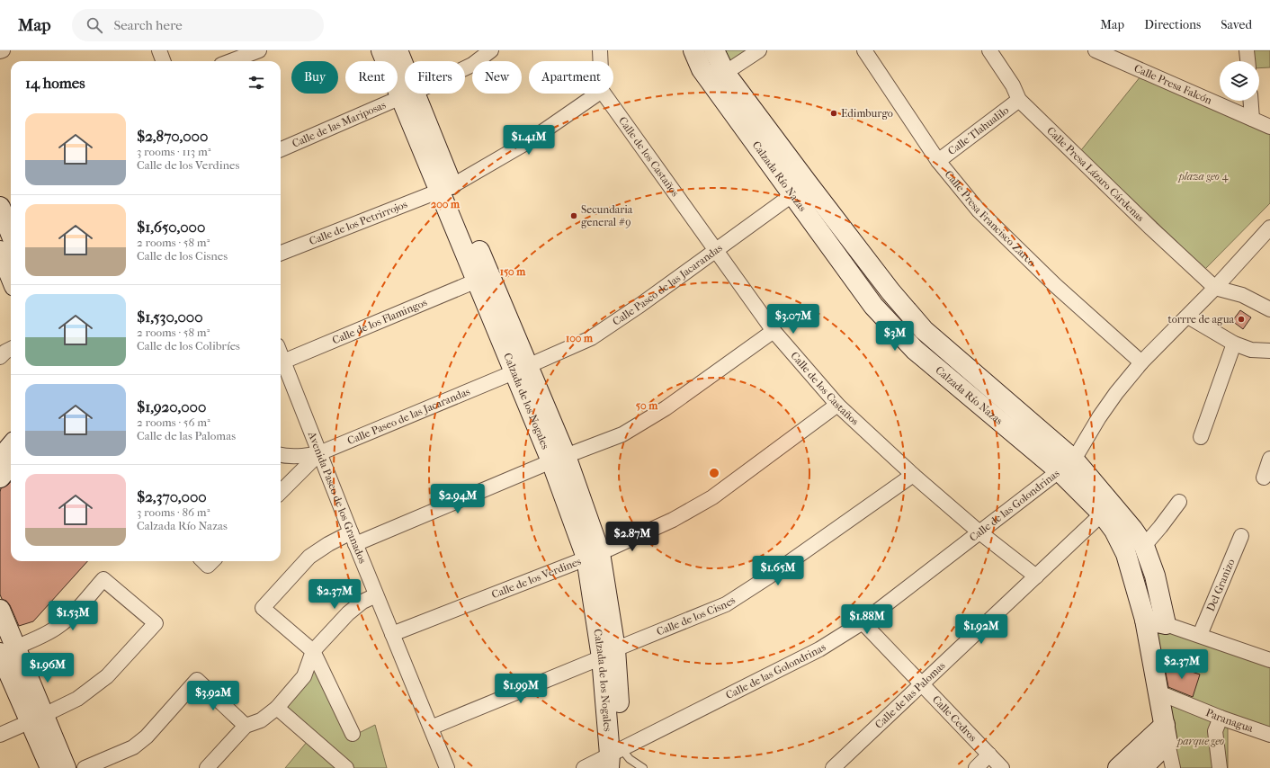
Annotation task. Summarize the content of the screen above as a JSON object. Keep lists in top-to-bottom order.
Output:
{
  "streets": {
    "street": [
      "Calle Presa Falcón",
      "Calle de las Mariposas",
      "Calle Tlahualilo",
      "Calle de los Castaños",
      "Calle Presa Lázaro Cárdenas",
      "Calzada Río Nazas",
      "Calle Presa Francisco Zarco",
      "Calle de los Petrirrojos",
      "Calle Paseo de las Jacarandas",
      "Calle de los Flamingos",
      "Calzada de los Nogales",
      "Avenida Paseo de los Granados",
      "Calle de las Golondrinas",
      "Calle de los Verdines",
      "Del Granizo",
      "Calle de los Cisnes",
      "Calle de las Palomas",
      "Calle Cedros",
      "Paranagua"
    ]
  },
  "crossings": [
    ["Calle de las Mariposas", "Calzada de los Nogales"],
    ["Calle Tlahualilo", "Calle Presa Lázaro Cárdenas"],
    ["Calle Tlahualilo", "Calle Presa Francisco Zarco"],
    ["Calle de los Castaños", "Calle Paseo de las Jacarandas"],
    ["Calle de los Castaños", "Calle de las Golondrinas"],
    ["Calle de los Castaños", "Calle de los Verdines"],
    ["Calle de los Castaños", "Calle de los Cisnes"],
    ["Calle de los Castaños", "Calle de las Palomas"],
    ["Calzada Río Nazas", "Calle Paseo de las Jacarandas"],
    ["Calzada Río Nazas", "Calle de las Golondrinas"],
    ["Calzada Río Nazas", "Calle de las Palomas"],
    ["Calzada Río Nazas", "Paranagua"],
    ["Calle de los Petrirrojos", "Calzada de los Nogales"],
    ["Calle Paseo de las Jacarandas", "Calzada de los Nogales"],
    ["Calle Paseo de las Jacarandas", "Avenida Paseo de los Granados"],
    ["Calle de los Flamingos", "Calzada de los Nogales"],
    ["Calle de los Flamingos", "Avenida Paseo de los Granados"],
    ["Calzada de los Nogales", "Calle de las Golondrinas"],
    ["Calzada de los Nogales", "Calle de los Verdines"],
    ["Calzada de los Nogales", "Calle de los Cisnes"],
    ["Avenida Paseo de los Granados", "Calle de los Verdines"],
    ["Avenida Paseo de los Granados", "Calle de los Cisnes"],
    ["Calle de las Golondrinas", "Calle Cedros"],
    ["Calle de las Palomas", "Calle Cedros"]
  ],
  "parks": ["plaza geo 4", "parque geo"],
  "places": ["Edimburgo", "Secundaria general #9", "torrre de agua"],
  "page": {
    "header": "Map",
    "search": "Search here",
    "nav": ["Map", "Directions", "Saved"],
    "chip": [
      "Buy",
      "Rent",
      "Filters",
      "New",
      "Apartment"
    ],
    "heading": "14 homes",
    "list": [
      {
        "name": "$2,870,000",
        "note": "3 rooms · 113 m² · Calle de los Verdines"
      },
      {
        "name": "$1,650,000",
        "note": "2 rooms · 58 m² · Calle de los Cisnes"
      },
      {
        "name": "$1,530,000",
        "note": "2 rooms · 58 m² · Calle de los Colibríes"
      },
      {
        "name": "$1,920,000",
        "note": "2 rooms · 56 m² · Calle de las Palomas"
      },
      {
        "name": "$2,370,000",
        "note": "3 rooms · 86 m² · Calzada Río Nazas"
      }
    ],
    "price": [
      "$1.41M",
      "$3.07M",
      "$3M",
      "$2.94M",
      "$2.87M",
      "$1.65M",
      "$2.37M",
      "$1.53M",
      "$1.88M",
      "$1.92M",
      "$2.37M",
      "$1.96M",
      "$1.99M",
      "$3.92M"
    ]
  },
  "rings": [
    "200 m",
    "150 m",
    "100 m",
    "50 m"
  ]
}
